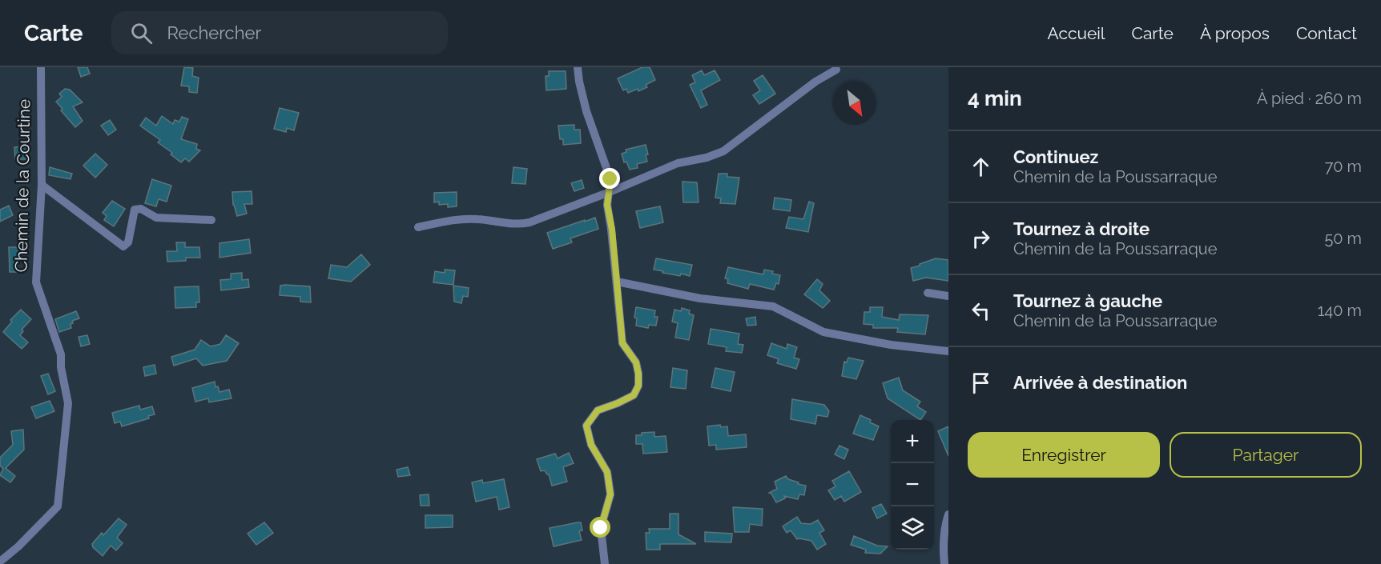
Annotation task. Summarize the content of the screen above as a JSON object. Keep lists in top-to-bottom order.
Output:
{
  "streets": {
    "street": ["Chemin de la Courtine"]
  },
  "north": "bottom right",
  "page": {
    "header": "Carte",
    "search": "Rechercher",
    "nav": [
      "Accueil",
      "Carte",
      "À propos",
      "Contact"
    ],
    "heading": ["4 min", "À pied · 260 m"],
    "list": [
      ["Continuez", "Chemin de la Poussarraque", "70 m"],
      ["Tournez à droite", "Chemin de la Poussarraque", "50 m"],
      ["Tournez à gauche", "Chemin de la Poussarraque", "140 m"],
      "Arrivée à destination"
    ],
    "buttons": ["Enregistrer", "Partager"],
    "map_buttons": ["+", "−"]
  }
}
